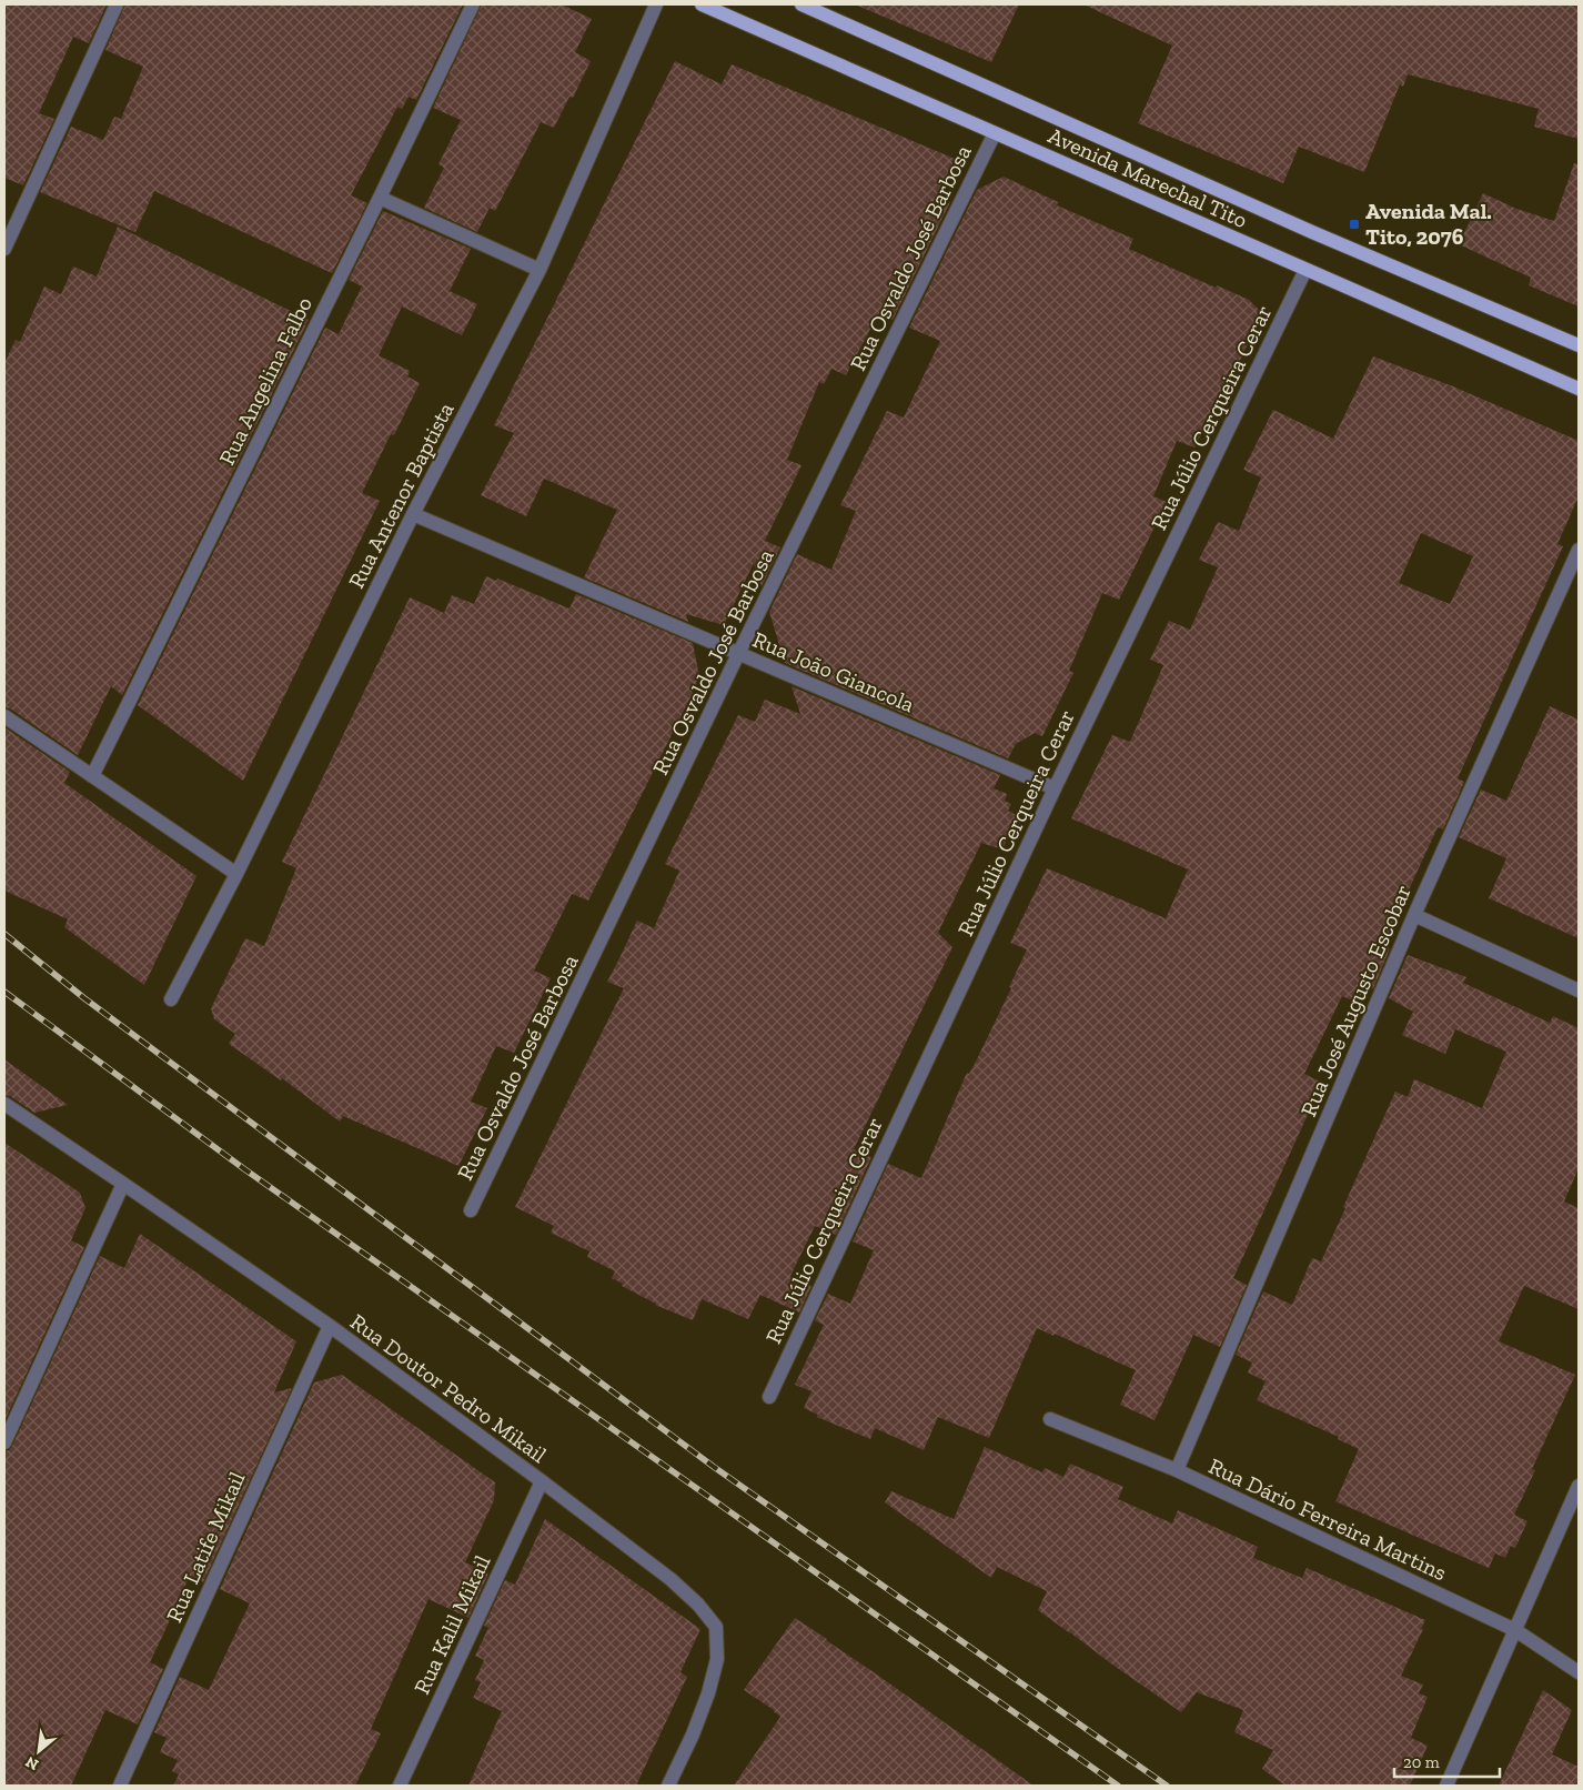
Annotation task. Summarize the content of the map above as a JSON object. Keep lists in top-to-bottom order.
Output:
{
  "streets": {
    "main road": ["Avenida Marechal Tito"],
    "street": [
      "Rua Osvaldo José Barbosa",
      "Rua Angelina Falbo",
      "Rua Júlio Cerqueira Cerar",
      "Rua Antenor Baptista",
      "Rua João Giancola",
      "Rua José Augusto Escobar",
      "Rua Doutor Pedro Mikail",
      "Rua Dário Ferreira Martins",
      "Rua Latife Mikail",
      "Rua Kalil Mikail"
    ]
  },
  "crossings": [
    ["Avenida Marechal Tito", "Rua Osvaldo José Barbosa"],
    ["Avenida Marechal Tito", "Rua Júlio Cerqueira Cerar"],
    ["Rua Osvaldo José Barbosa", "Rua João Giancola"],
    ["Rua Júlio Cerqueira Cerar", "Rua João Giancola"],
    ["Rua Antenor Baptista", "Rua João Giancola"],
    ["Rua José Augusto Escobar", "Rua Dário Ferreira Martins"],
    ["Rua Doutor Pedro Mikail", "Rua Latife Mikail"],
    ["Rua Doutor Pedro Mikail", "Rua Kalil Mikail"]
  ],
  "places": {
    "transit": ["Avenida Mal. Tito, 2076"]
  },
  "scale_bar": "20 m",
  "north": "bottom left"
}
